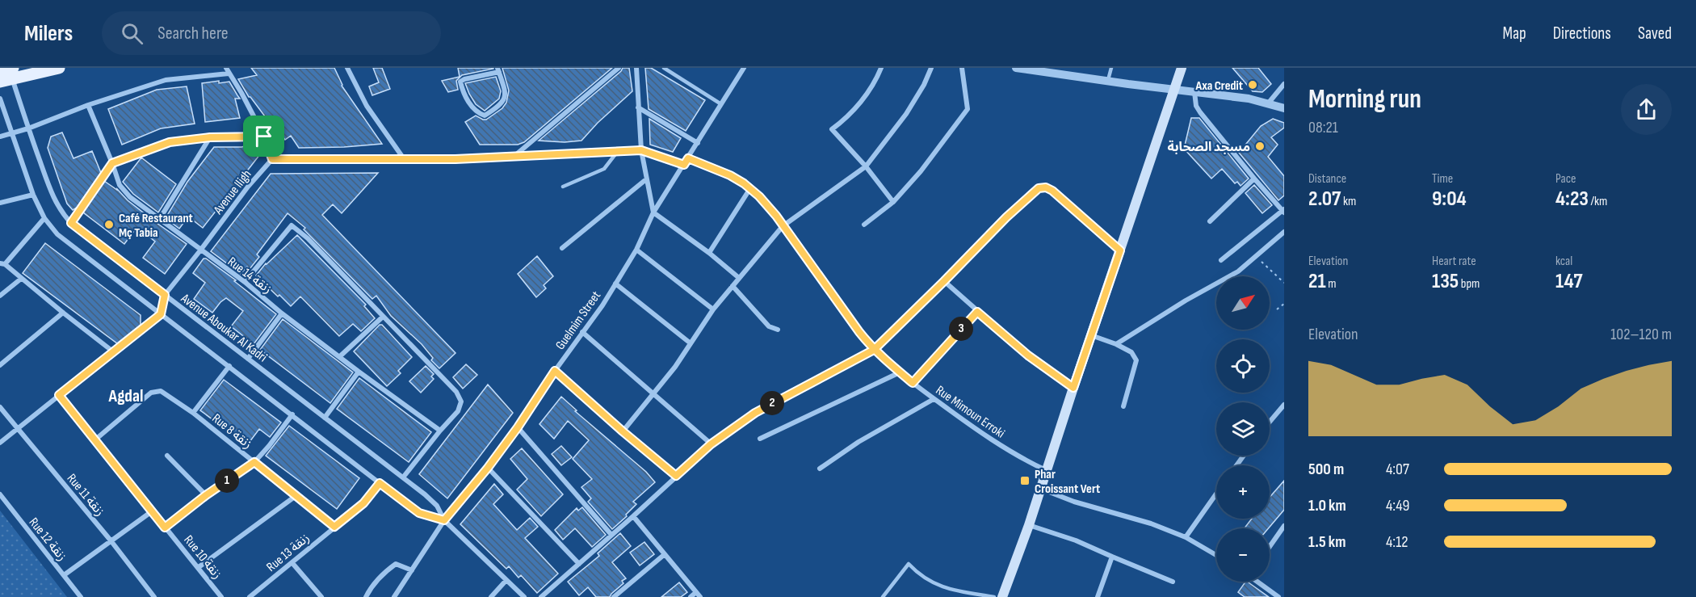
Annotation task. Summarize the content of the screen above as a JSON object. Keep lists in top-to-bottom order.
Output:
{
  "streets": {
    "street": [
      "Avenue Iligh",
      "Rue 14 زنقة",
      "Guelmim Street",
      "Avenue Aboukar Al Kadri",
      "Rue Mimoun Erroki",
      "Rue 8 زنقة",
      "Rue 11 زنقة",
      "Rue 12 زنقة",
      "Rue 13 زنقة",
      "Rue 10 زنقة"
    ]
  },
  "crossings": [
    ["Avenue Iligh", "Rue 14 زنقة"],
    ["Avenue Iligh", "Avenue Aboukar Al Kadri"],
    ["Guelmim Street", "Avenue Aboukar Al Kadri"],
    ["Guelmim Street", "Rue Mimoun Erroki"],
    ["Avenue Aboukar Al Kadri", "Rue 13 زنقة"],
    ["Rue 8 زنقة", "Rue 13 زنقة"],
    ["Rue 8 زنقة", "Rue 10 زنقة"]
  ],
  "districts": ["Agdal"],
  "places": {
    "other": ["Axa Credit", "مسجد الصحابة", "Café Restaurant Mç Tabia"],
    "transit": ["Phar Croissant Vert"]
  },
  "north": "top right",
  "page": {
    "header": "Milers",
    "search": "Search here",
    "nav": ["Map", "Directions", "Saved"],
    "heading": ["Morning run", "08:21"],
    "stats": [
      ["Distance", "2.07 km"],
      ["Time", "9:04"],
      ["Pace", "4:23 /km"],
      ["Elevation", "21 m"],
      ["Heart rate", "135 bpm"],
      ["kcal", "147"]
    ],
    "map_buttons": ["+", "−"],
    "chart": ["Elevation", "102–120 m"],
    "pins": ["3", "2", "1"],
    "list": [
      {
        "name": "500 m",
        "note": "4:07"
      },
      {
        "name": "1.0 km",
        "note": "4:49"
      },
      {
        "name": "1.5 km",
        "note": "4:12"
      }
    ]
  }
}
